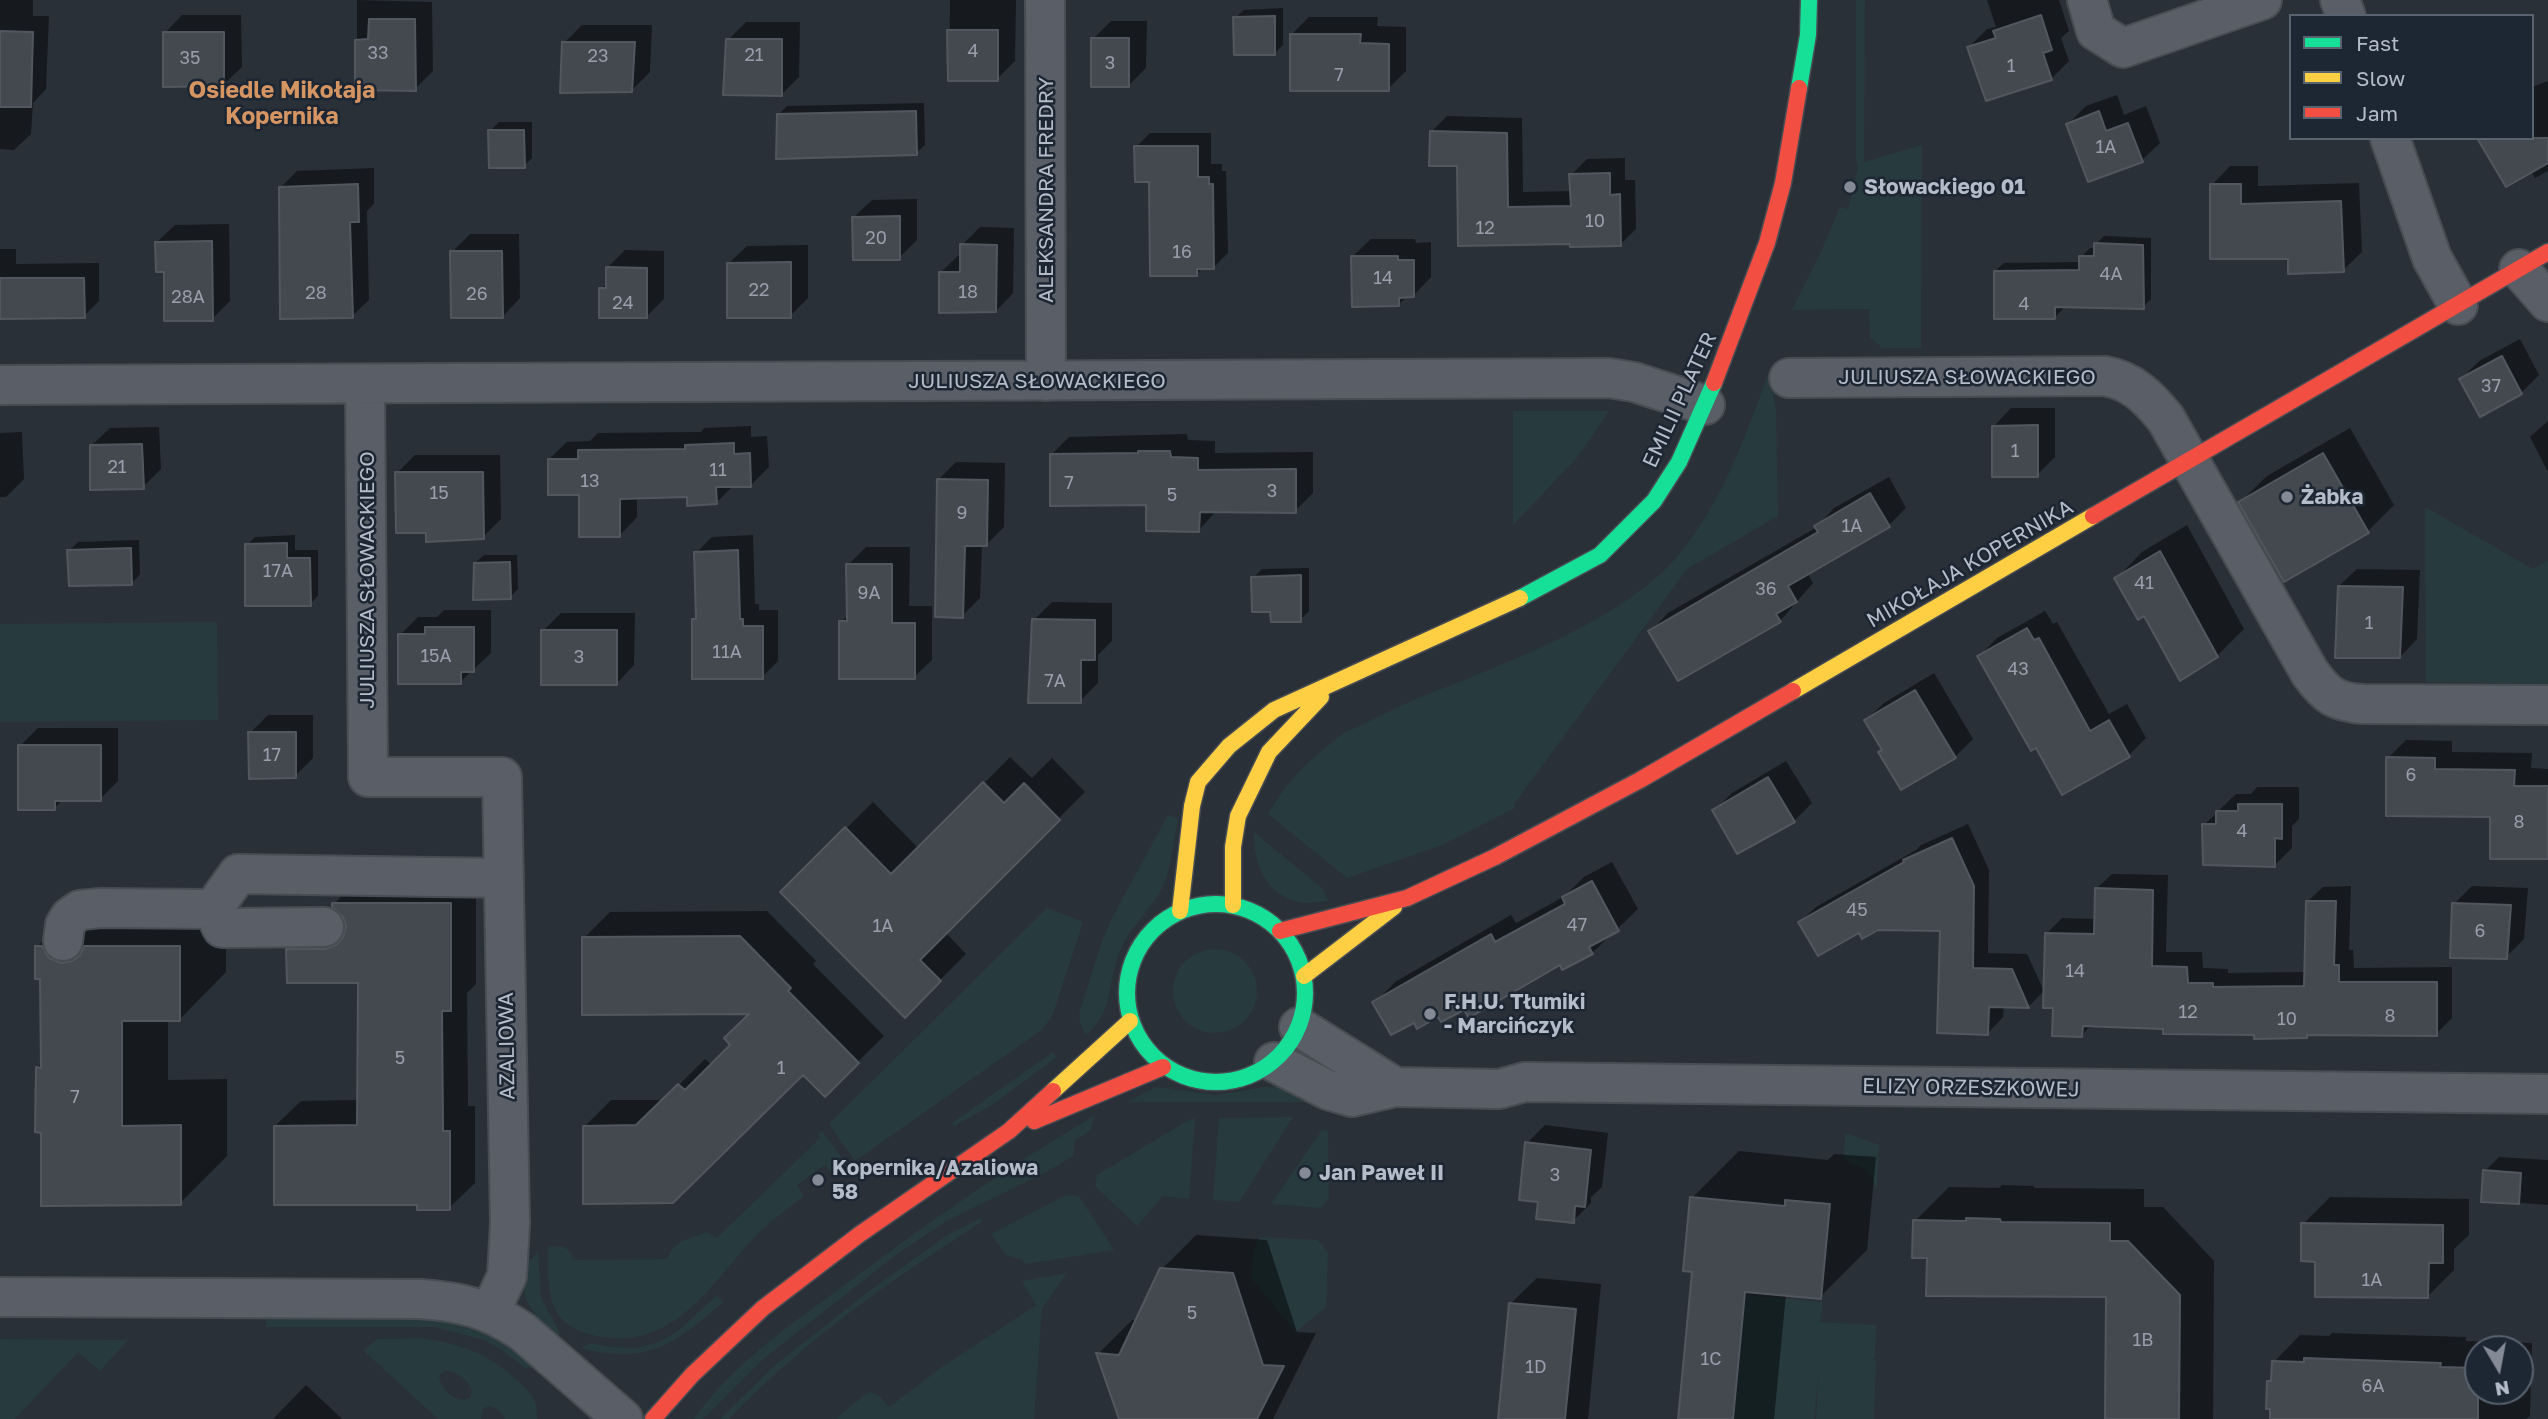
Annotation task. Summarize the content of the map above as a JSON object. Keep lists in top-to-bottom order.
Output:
{
  "streets": {
    "street": [
      "ALEKSANDRA FREDRY",
      "JULIUSZA SŁOWACKIEGO",
      "EMILII PLATER",
      "MIKOŁAJA KOPERNIKA",
      "AZALIOWA",
      "ELIZY ORZESZKOWEJ"
    ]
  },
  "crossings": [
    ["ALEKSANDRA FREDRY", "JULIUSZA SŁOWACKIEGO"],
    ["JULIUSZA SŁOWACKIEGO", "EMILII PLATER"],
    ["JULIUSZA SŁOWACKIEGO", "MIKOŁAJA KOPERNIKA"],
    ["JULIUSZA SŁOWACKIEGO", "AZALIOWA"],
    ["EMILII PLATER", "MIKOŁAJA KOPERNIKA"],
    ["EMILII PLATER", "ELIZY ORZESZKOWEJ"],
    ["MIKOŁAJA KOPERNIKA", "ELIZY ORZESZKOWEJ"]
  ],
  "districts": ["Osiedle Mikołaja Kopernika"],
  "places": [
    "Słowackiego 01",
    "Żabka",
    "F.H.U. Tłumiki - Marcińczyk",
    "Jan Paweł II",
    "Kopernika/Azaliowa 58"
  ],
  "house_numbers": [
    "4",
    "33",
    "21",
    "23",
    "35",
    "3",
    "1",
    "7",
    "1A",
    "10",
    "12",
    "20",
    "16",
    "4A",
    "14",
    "22",
    "18",
    "28",
    "26",
    "28A",
    "24",
    "4",
    "37",
    "1",
    "21",
    "11",
    "13",
    "7",
    "3",
    "15",
    "5",
    "9",
    "1A",
    "17A",
    "41",
    "36",
    "9A",
    "1",
    "11A",
    "15A",
    "3",
    "43",
    "7A",
    "17",
    "6",
    "8",
    "4",
    "45",
    "47",
    "1A",
    "6",
    "14",
    "12",
    "8",
    "10",
    "5",
    "1",
    "7",
    "3",
    "1A",
    "5",
    "1B",
    "1C",
    "1D",
    "6A"
  ],
  "legend": ["Fast", "Slow", "Jam"],
  "north": "bottom"
}
